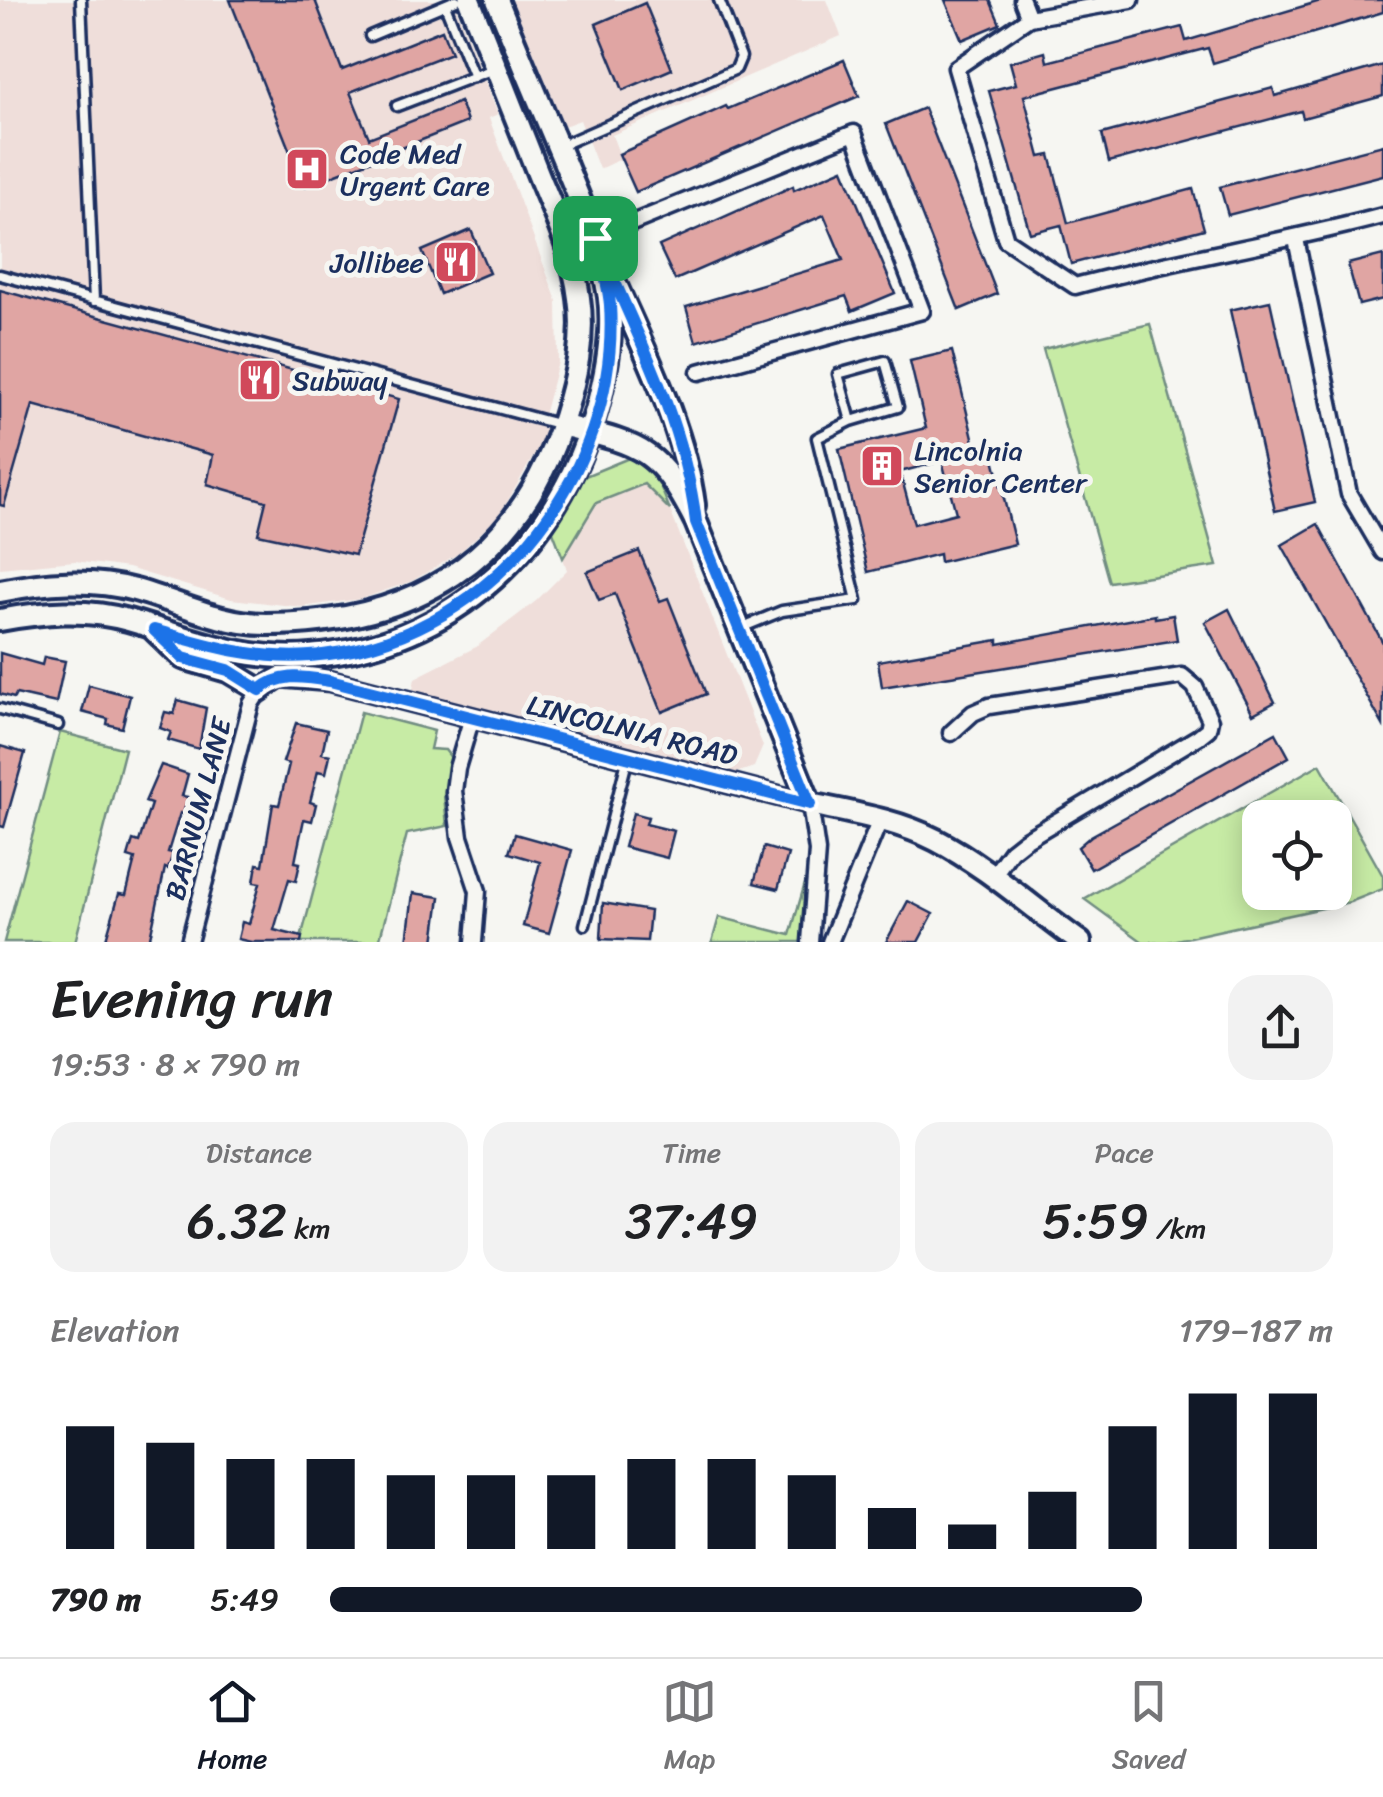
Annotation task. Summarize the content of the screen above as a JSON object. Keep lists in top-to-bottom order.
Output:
{
  "streets": {
    "main road": ["LINCOLNIA ROAD"],
    "street": ["BARNUM LANE"]
  },
  "crossings": [
    ["LINCOLNIA ROAD", "BARNUM LANE"]
  ],
  "places": {
    "hospital": ["Code Med Urgent Care"],
    "restaurant": ["Jollibee", "Subway"],
    "building": ["Lincolnia Senior Center"]
  },
  "page": {
    "heading": ["Evening run", "19:53 · 8 × 790 m"],
    "stats": [
      ["Distance", "6.32 km"],
      ["Time", "37:49"],
      ["Pace", "5:59 /km"]
    ],
    "chart": ["Elevation", "179–187 m"],
    "list": [
      {
        "name": "790 m",
        "note": "5:49"
      }
    ],
    "tabs": ["Home", "Map", "Saved"]
  }
}
